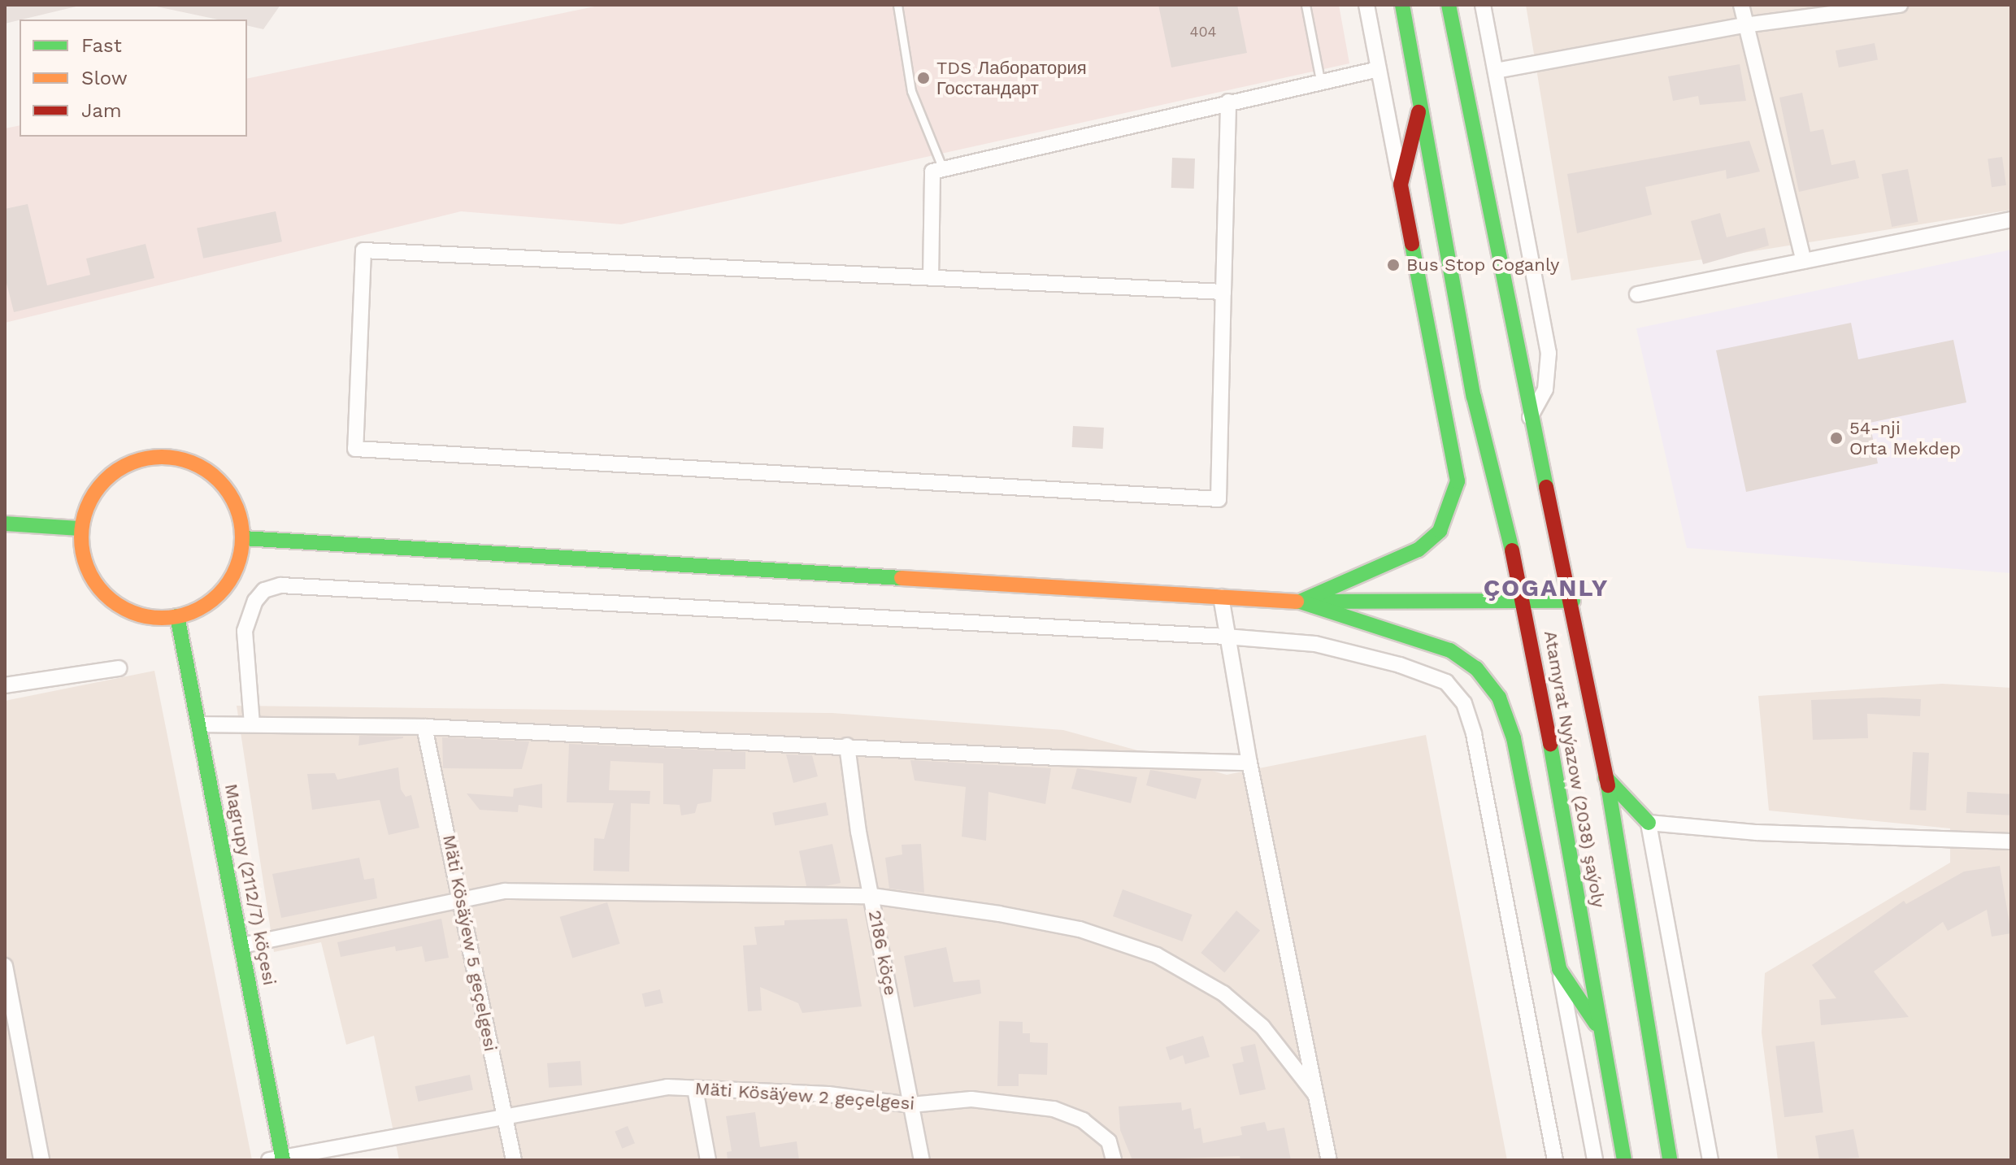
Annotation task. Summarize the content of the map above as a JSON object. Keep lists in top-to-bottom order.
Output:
{
  "streets": {
    "main road": ["Atamyrat Nyýazow (2038) şaýoly", "Magrupy (2112/7) köçesi"],
    "street": ["Mäti Kösäýew 5 geçelgesi", "2186 köçe", "Mäti Kösäýew 2 geçelgesi"]
  },
  "crossings": [
    ["Magrupy (2112/7) köçesi", "Mäti Kösäýew 2 geçelgesi"],
    ["Mäti Kösäýew 5 geçelgesi", "Mäti Kösäýew 2 geçelgesi"],
    ["2186 köçe", "Mäti Kösäýew 2 geçelgesi"]
  ],
  "districts": ["ÇOGANLY"],
  "places": ["TDS Лаборатория Госстандарт", "Bus Stop Coganly", "54-nji Orta Mekdep"],
  "house_numbers": ["404"],
  "legend": ["Fast", "Slow", "Jam"]
}
